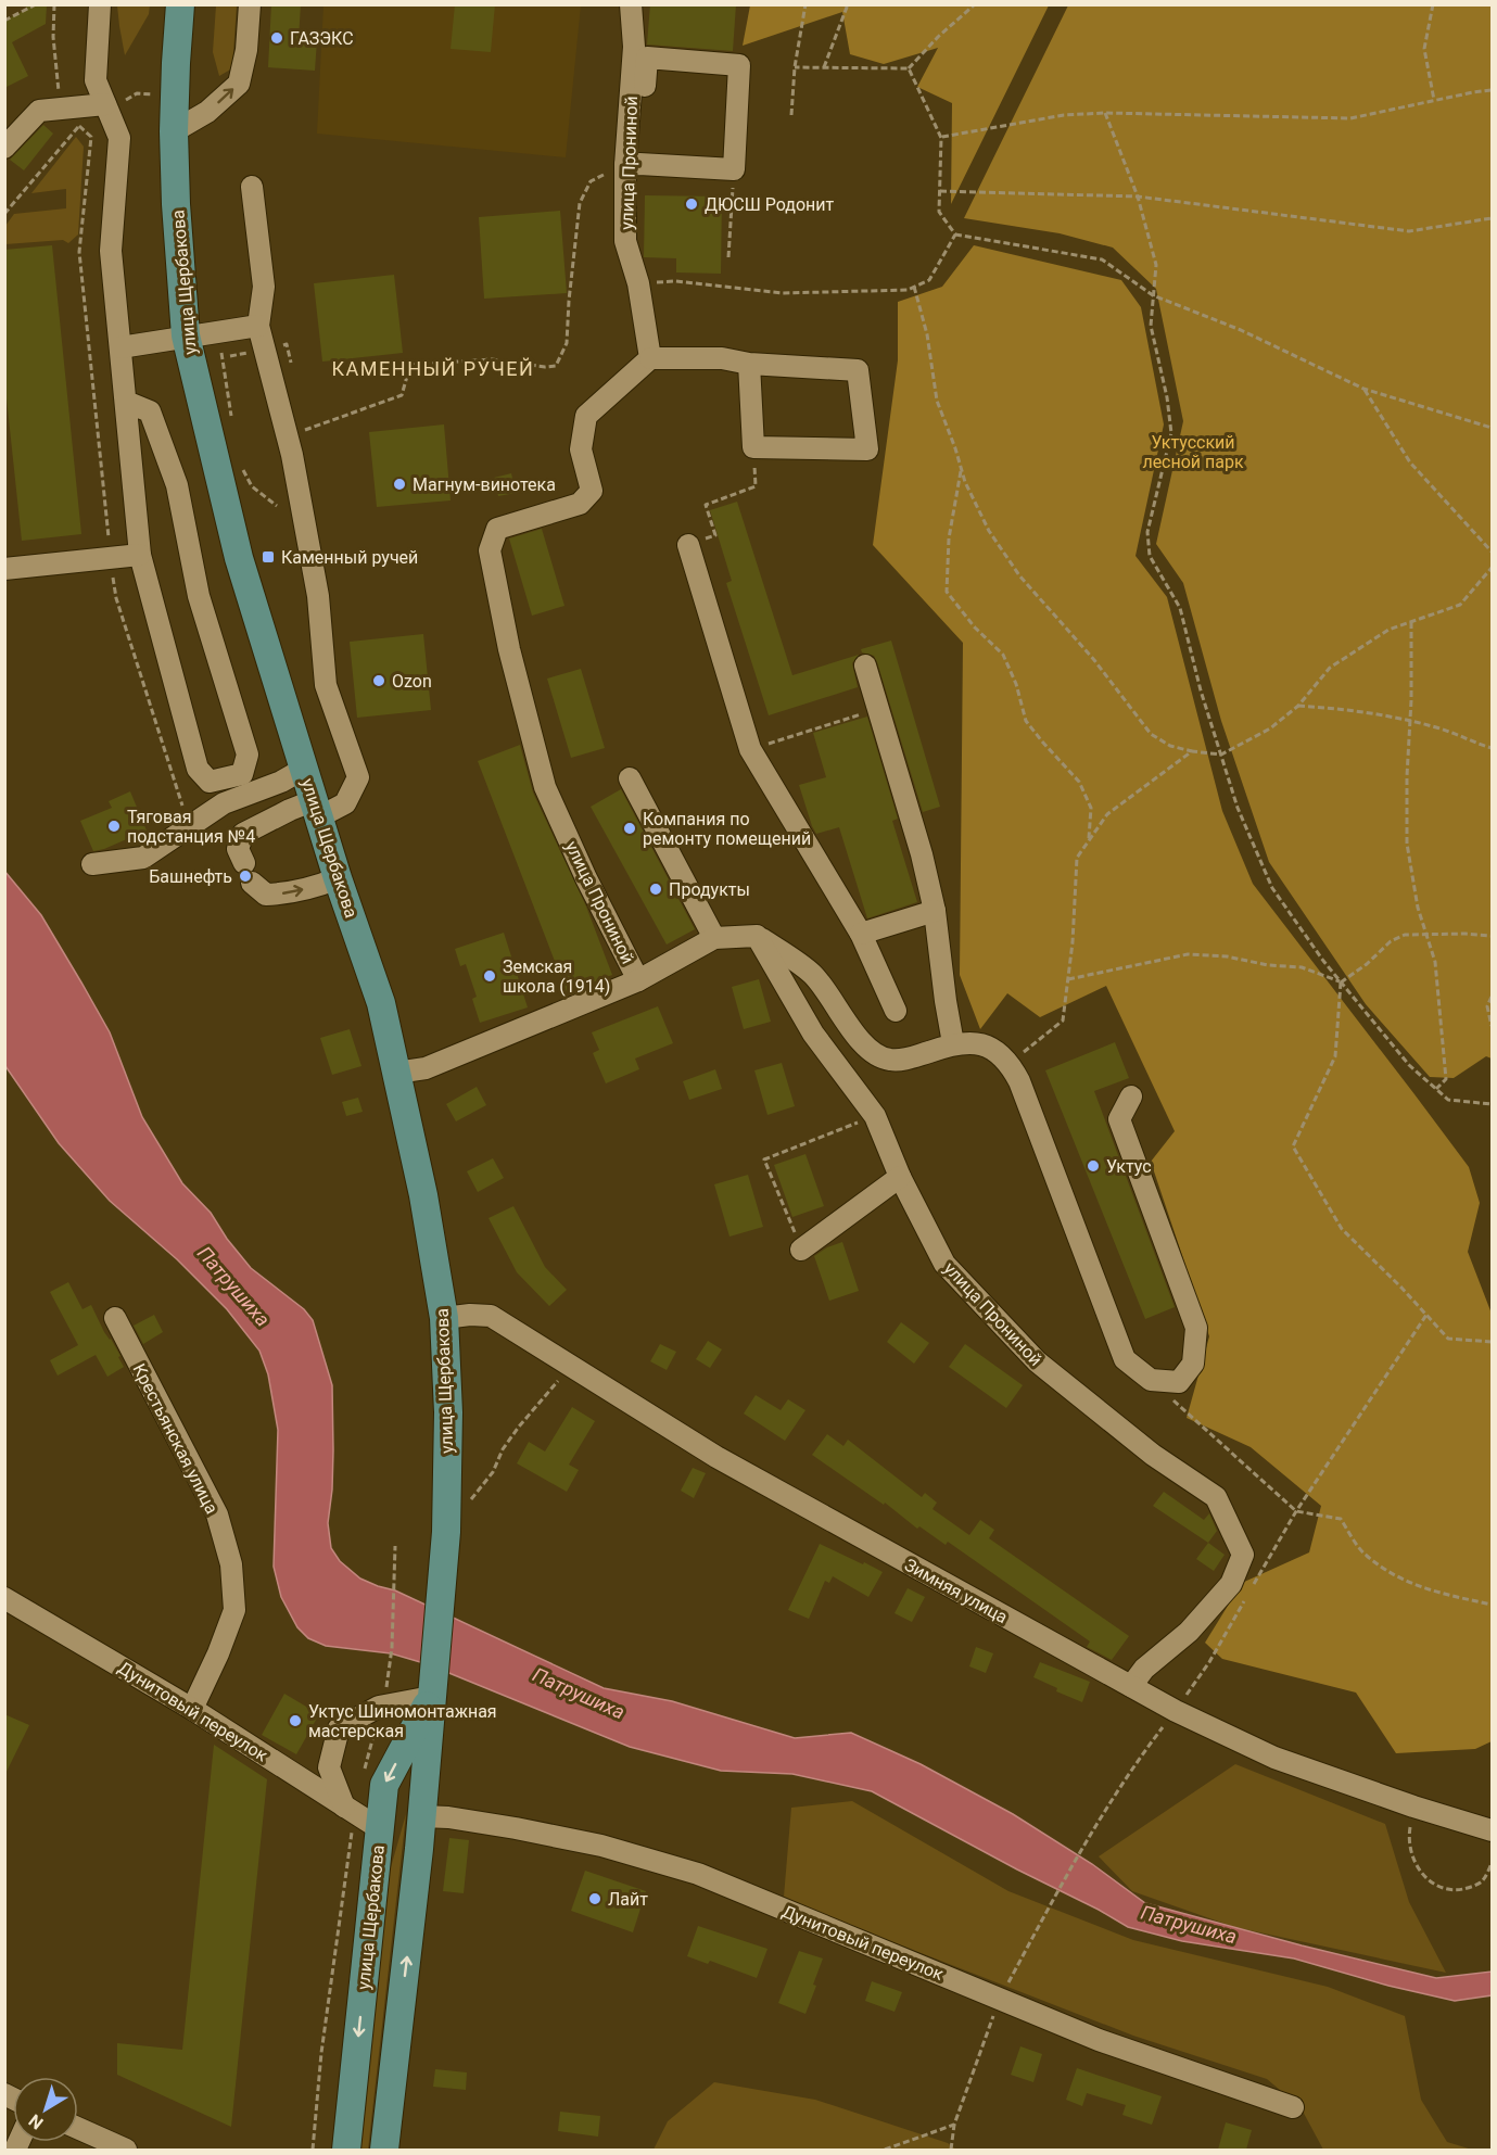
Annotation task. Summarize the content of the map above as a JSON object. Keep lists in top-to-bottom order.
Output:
{
  "streets": {
    "main road": ["улица Щербакова"],
    "street": [
      "улица Прониной",
      "Крестьянская улица",
      "Зимняя улица",
      "Дунитовый переулок"
    ]
  },
  "crossings": [
    ["улица Прониной", "Зимняя улица"],
    ["улица Щербакова", "Зимняя улица"],
    ["улица Щербакова", "Дунитовый переулок"],
    ["Крестьянская улица", "Дунитовый переулок"]
  ],
  "districts": ["КАМЕННЫЙ РУЧЕЙ"],
  "water": ["Патрушиха"],
  "parks": ["Уктусский лесной парк"],
  "places": {
    "other": [
      "ГАЗЭКС",
      "ДЮСШ Родонит",
      "Магнум-винотека",
      "Ozon",
      "Тяговая подстанция №4",
      "Компания по ремонту помещений",
      "Башнефть",
      "Продукты",
      "Земская школа (1914)",
      "Уктус",
      "Уктус Шиномонтажная мастерская",
      "Лайт"
    ],
    "transit": ["Каменный ручей"]
  },
  "north": "bottom left"
}
